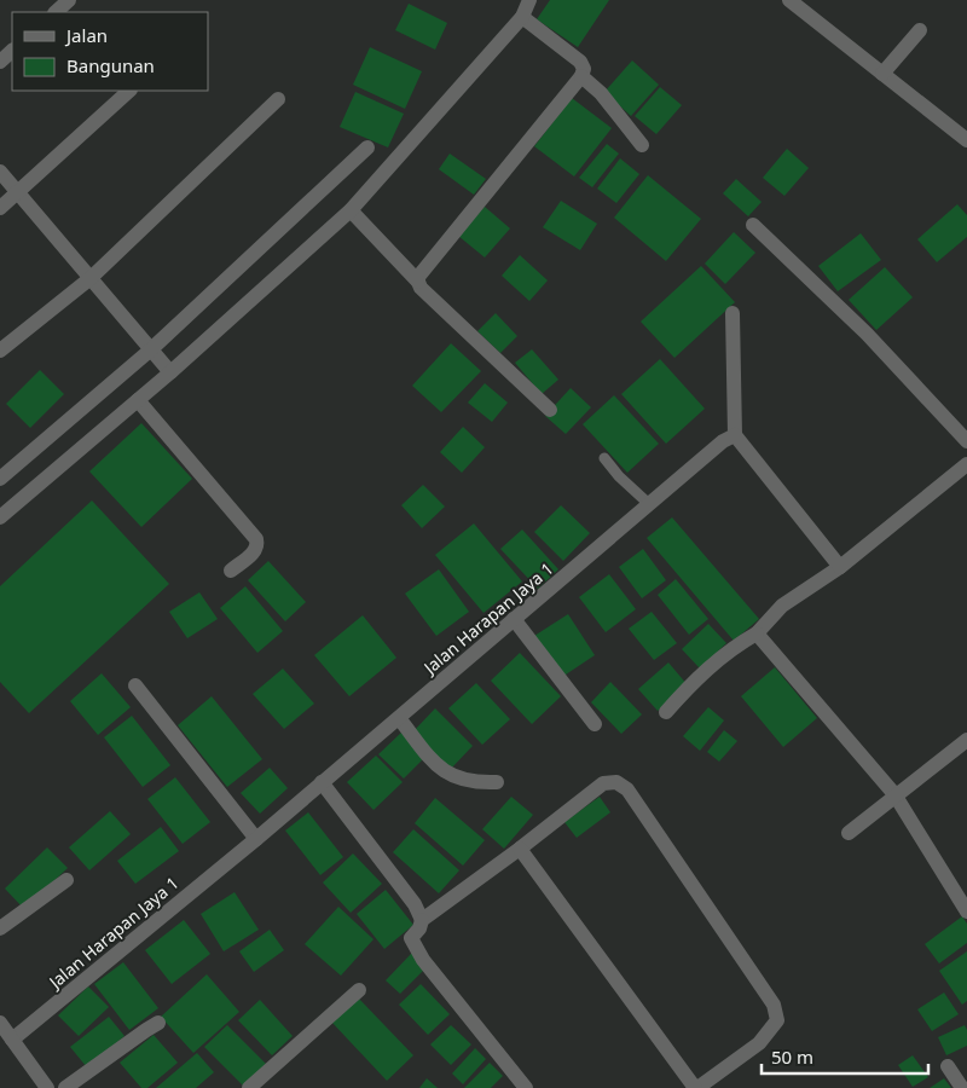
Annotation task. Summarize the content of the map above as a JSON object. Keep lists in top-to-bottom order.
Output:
{
  "streets": {
    "street": ["Jalan Harapan Jaya 1"]
  },
  "legend": ["Jalan", "Bangunan"],
  "scale_bar": "50 m"
}
